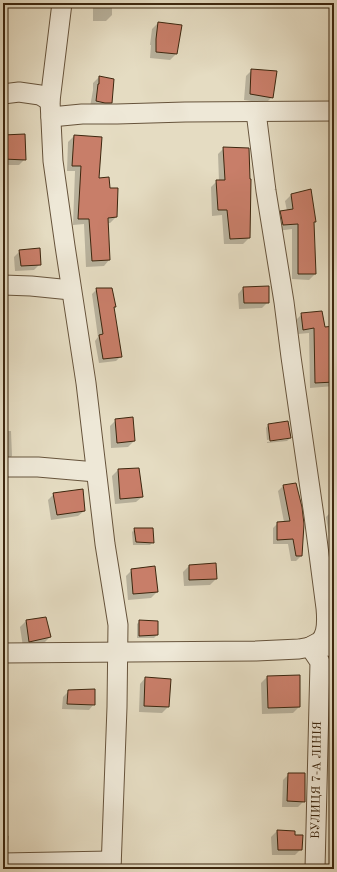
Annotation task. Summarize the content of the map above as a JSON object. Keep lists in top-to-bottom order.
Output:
{
  "streets": {
    "street": ["ВУЛИЦЯ 7-А ЛІНІЯ"]
  }
}
